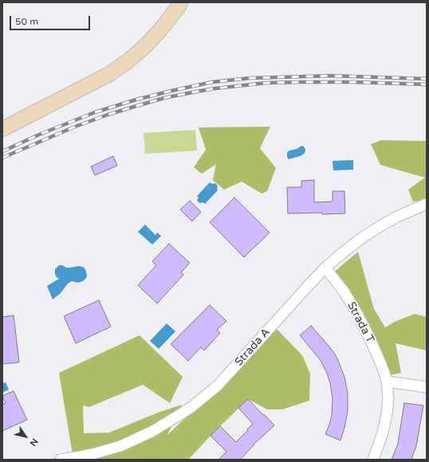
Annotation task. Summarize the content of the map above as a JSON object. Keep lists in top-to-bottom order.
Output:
{
  "streets": {
    "street": ["Strada T", "Strada A"]
  },
  "crossings": [
    ["Strada T", "Strada A"]
  ],
  "scale_bar": "50 m",
  "north": "bottom right"
}
